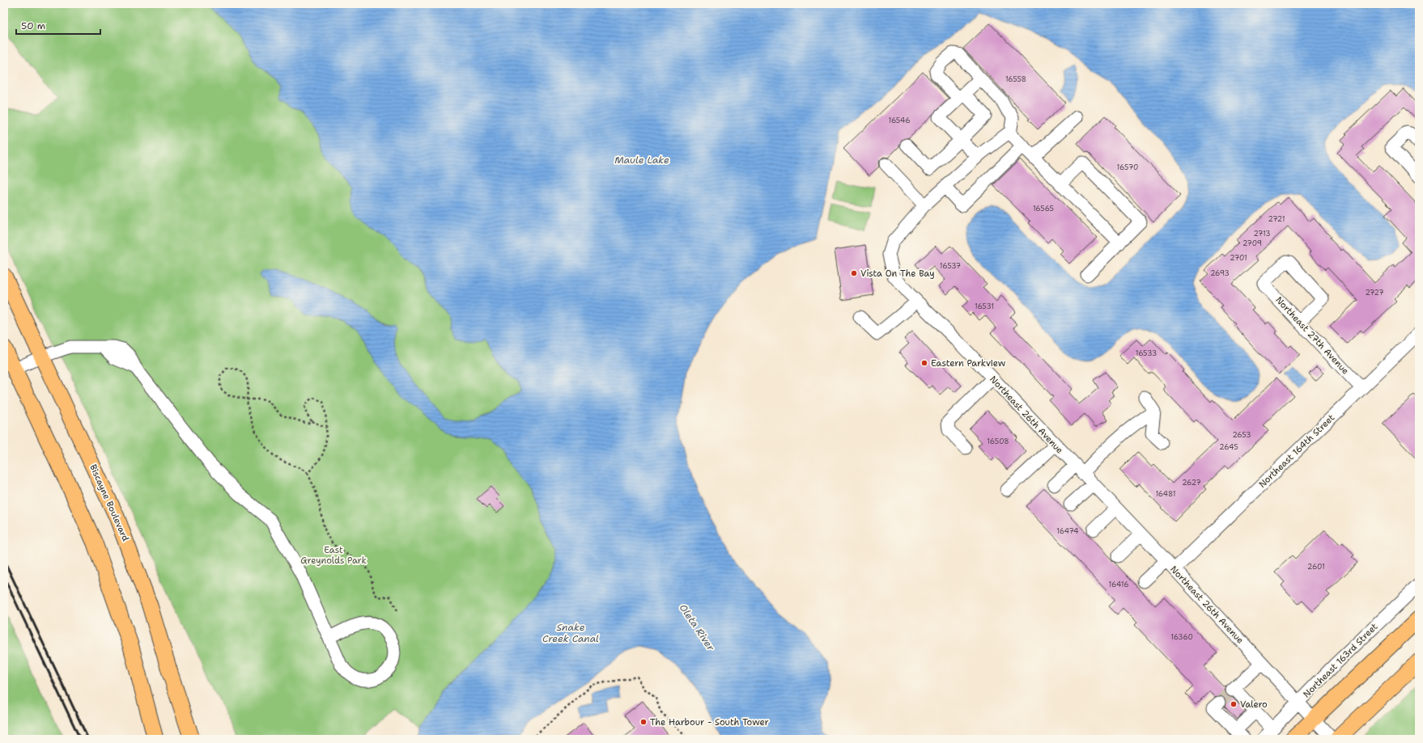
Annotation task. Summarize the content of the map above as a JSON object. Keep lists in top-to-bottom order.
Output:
{
  "streets": {
    "main road": ["Biscayne Boulevard"],
    "street": [
      "Northeast 27th Avenue",
      "Northeast 26th Avenue",
      "Northeast 164th Street",
      "Northeast 163rd Street"
    ]
  },
  "crossings": [
    ["Northeast 27th Avenue", "Northeast 164th Street"],
    ["Northeast 26th Avenue", "Northeast 164th Street"],
    ["Northeast 26th Avenue", "Northeast 163rd Street"]
  ],
  "water": ["Maule Lake", "Snake Creek Canal", "Oleta River"],
  "parks": ["East Greynolds Park"],
  "places": [
    "Vista On The Bay",
    "Eastern Parkview",
    "Valero",
    "The Harbour - South Tower"
  ],
  "house_numbers": [
    "16558",
    "16546",
    "16570",
    "16565",
    "2721",
    "2713",
    "2709",
    "2701",
    "16537",
    "2693",
    "2727",
    "16531",
    "16533",
    "2653",
    "16508",
    "2645",
    "2627",
    "16481",
    "16474",
    "2601",
    "16416",
    "16360"
  ],
  "scale_bar": "50 m"
}
